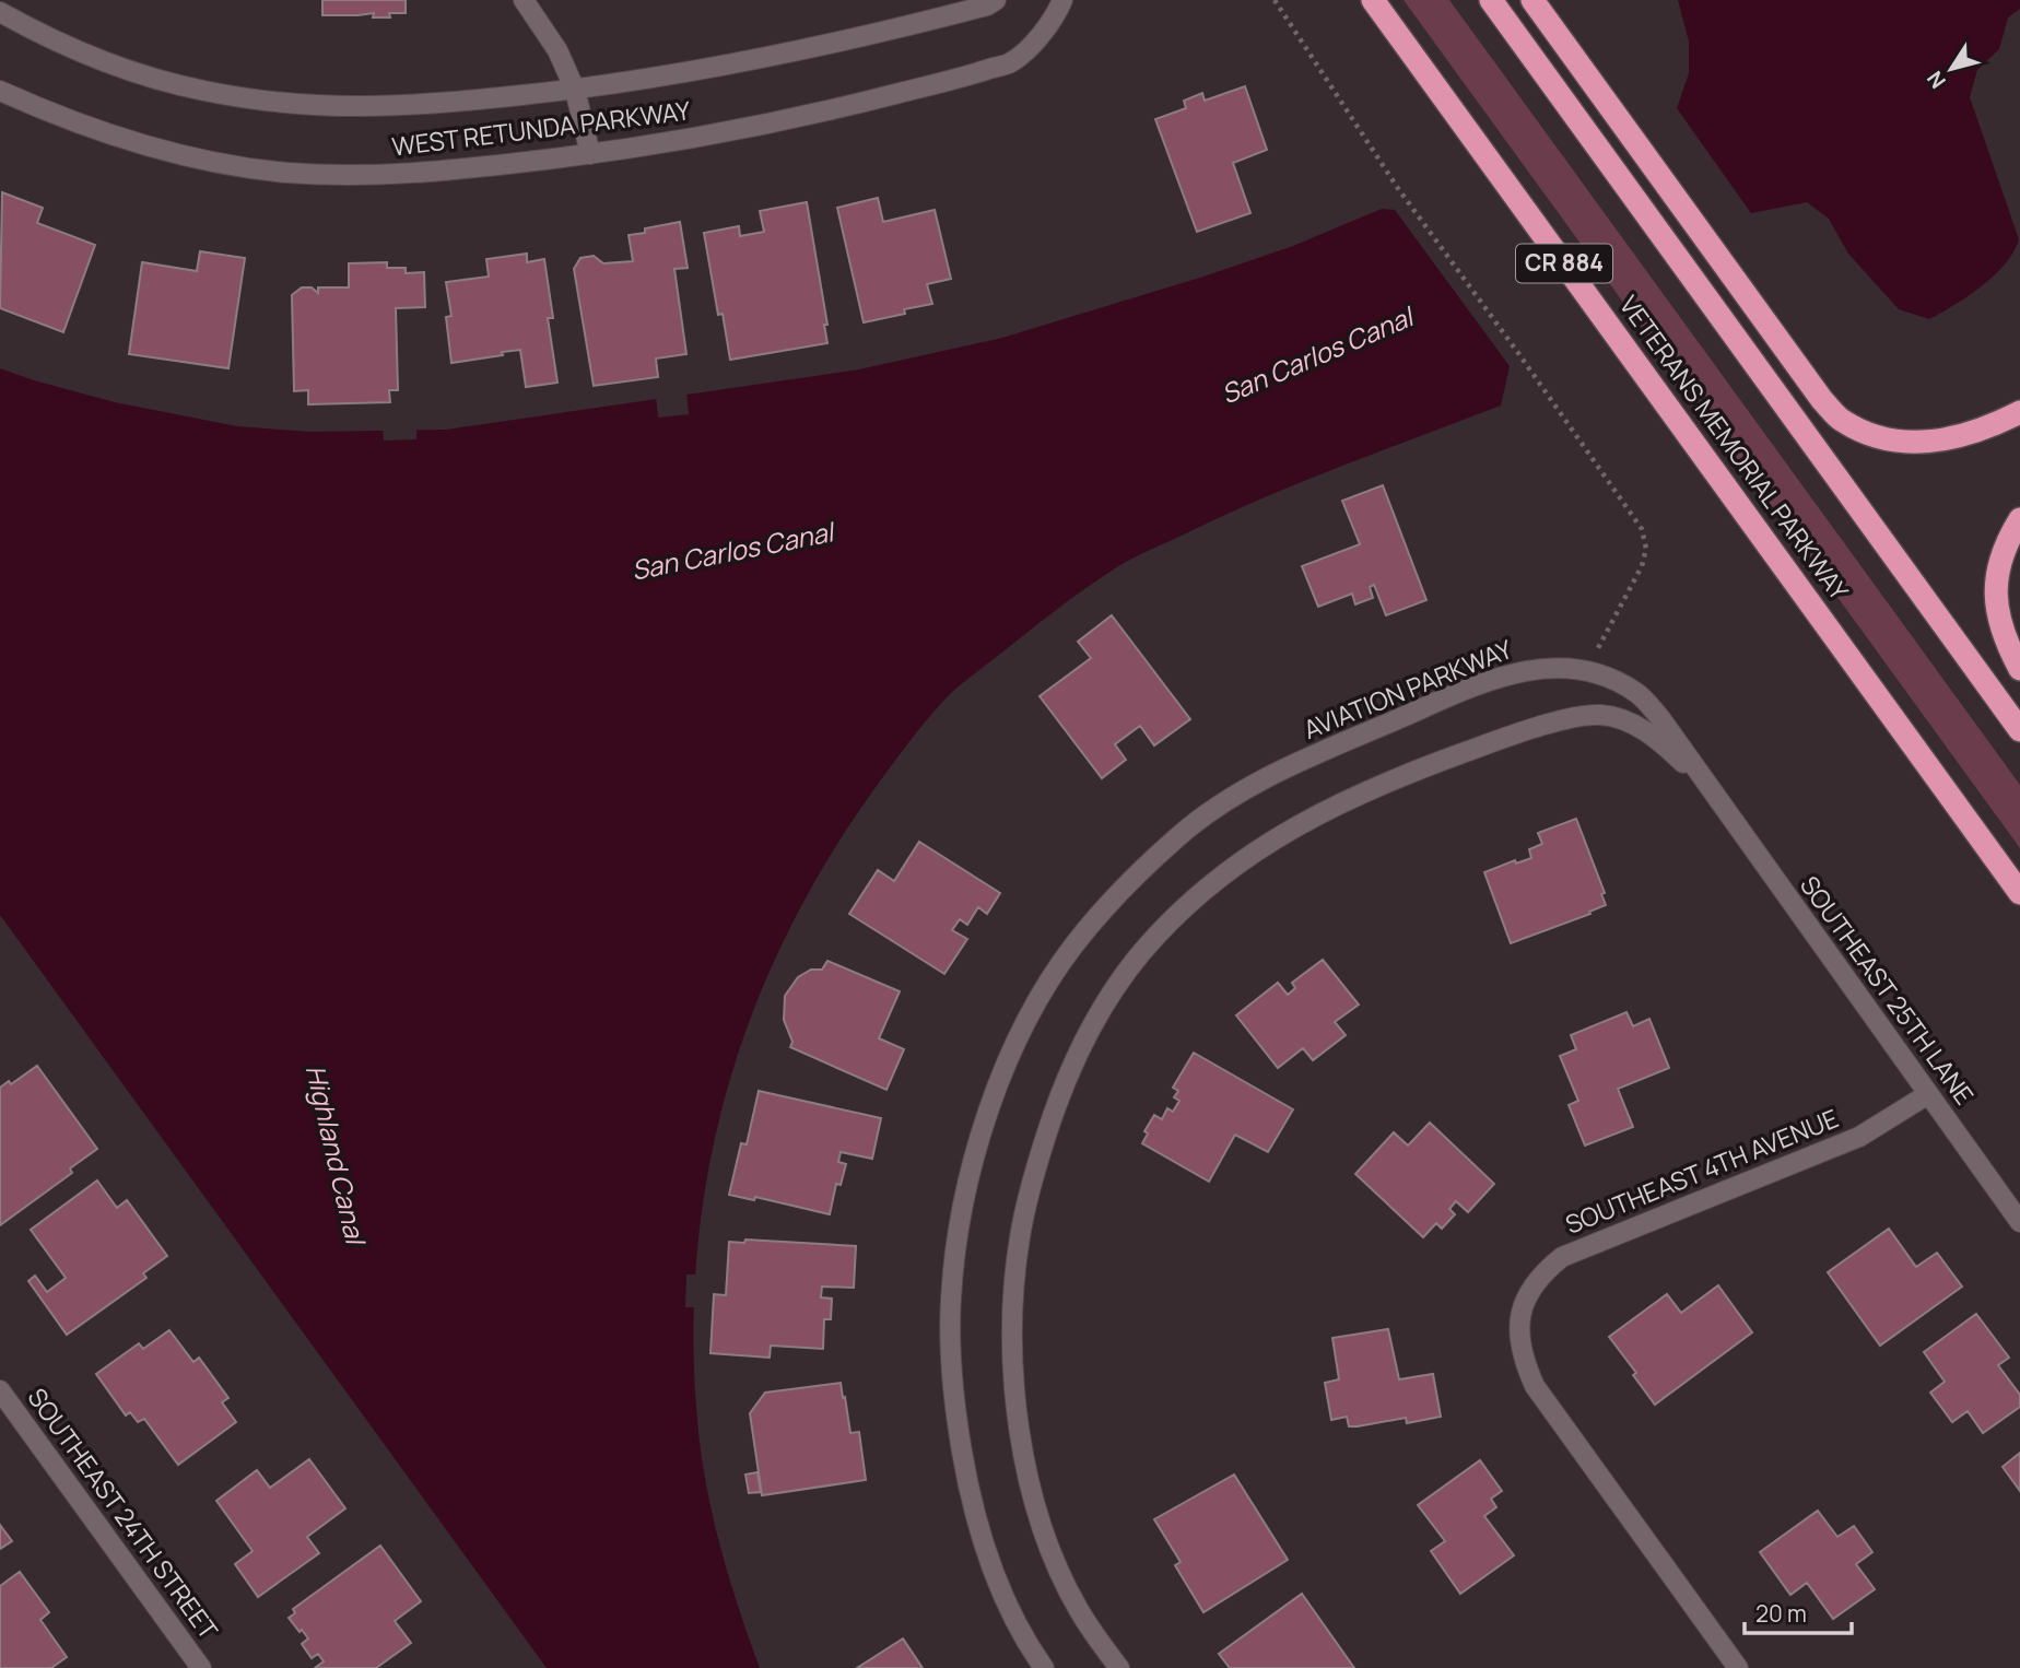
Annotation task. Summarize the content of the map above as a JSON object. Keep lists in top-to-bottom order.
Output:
{
  "streets": {
    "highway": ["CR 884", "VETERANS MEMORIAL PARKWAY"],
    "street": [
      "WEST RETUNDA PARKWAY",
      "AVIATION PARKWAY",
      "SOUTHEAST 25TH LANE",
      "SOUTHEAST 4TH AVENUE",
      "SOUTHEAST 24TH STREET"
    ]
  },
  "crossings": [
    ["AVIATION PARKWAY", "SOUTHEAST 25TH LANE"],
    ["SOUTHEAST 25TH LANE", "SOUTHEAST 4TH AVENUE"]
  ],
  "water": ["San Carlos Canal", "Highland Canal"],
  "scale_bar": "20 m",
  "north": "bottom left"
}
